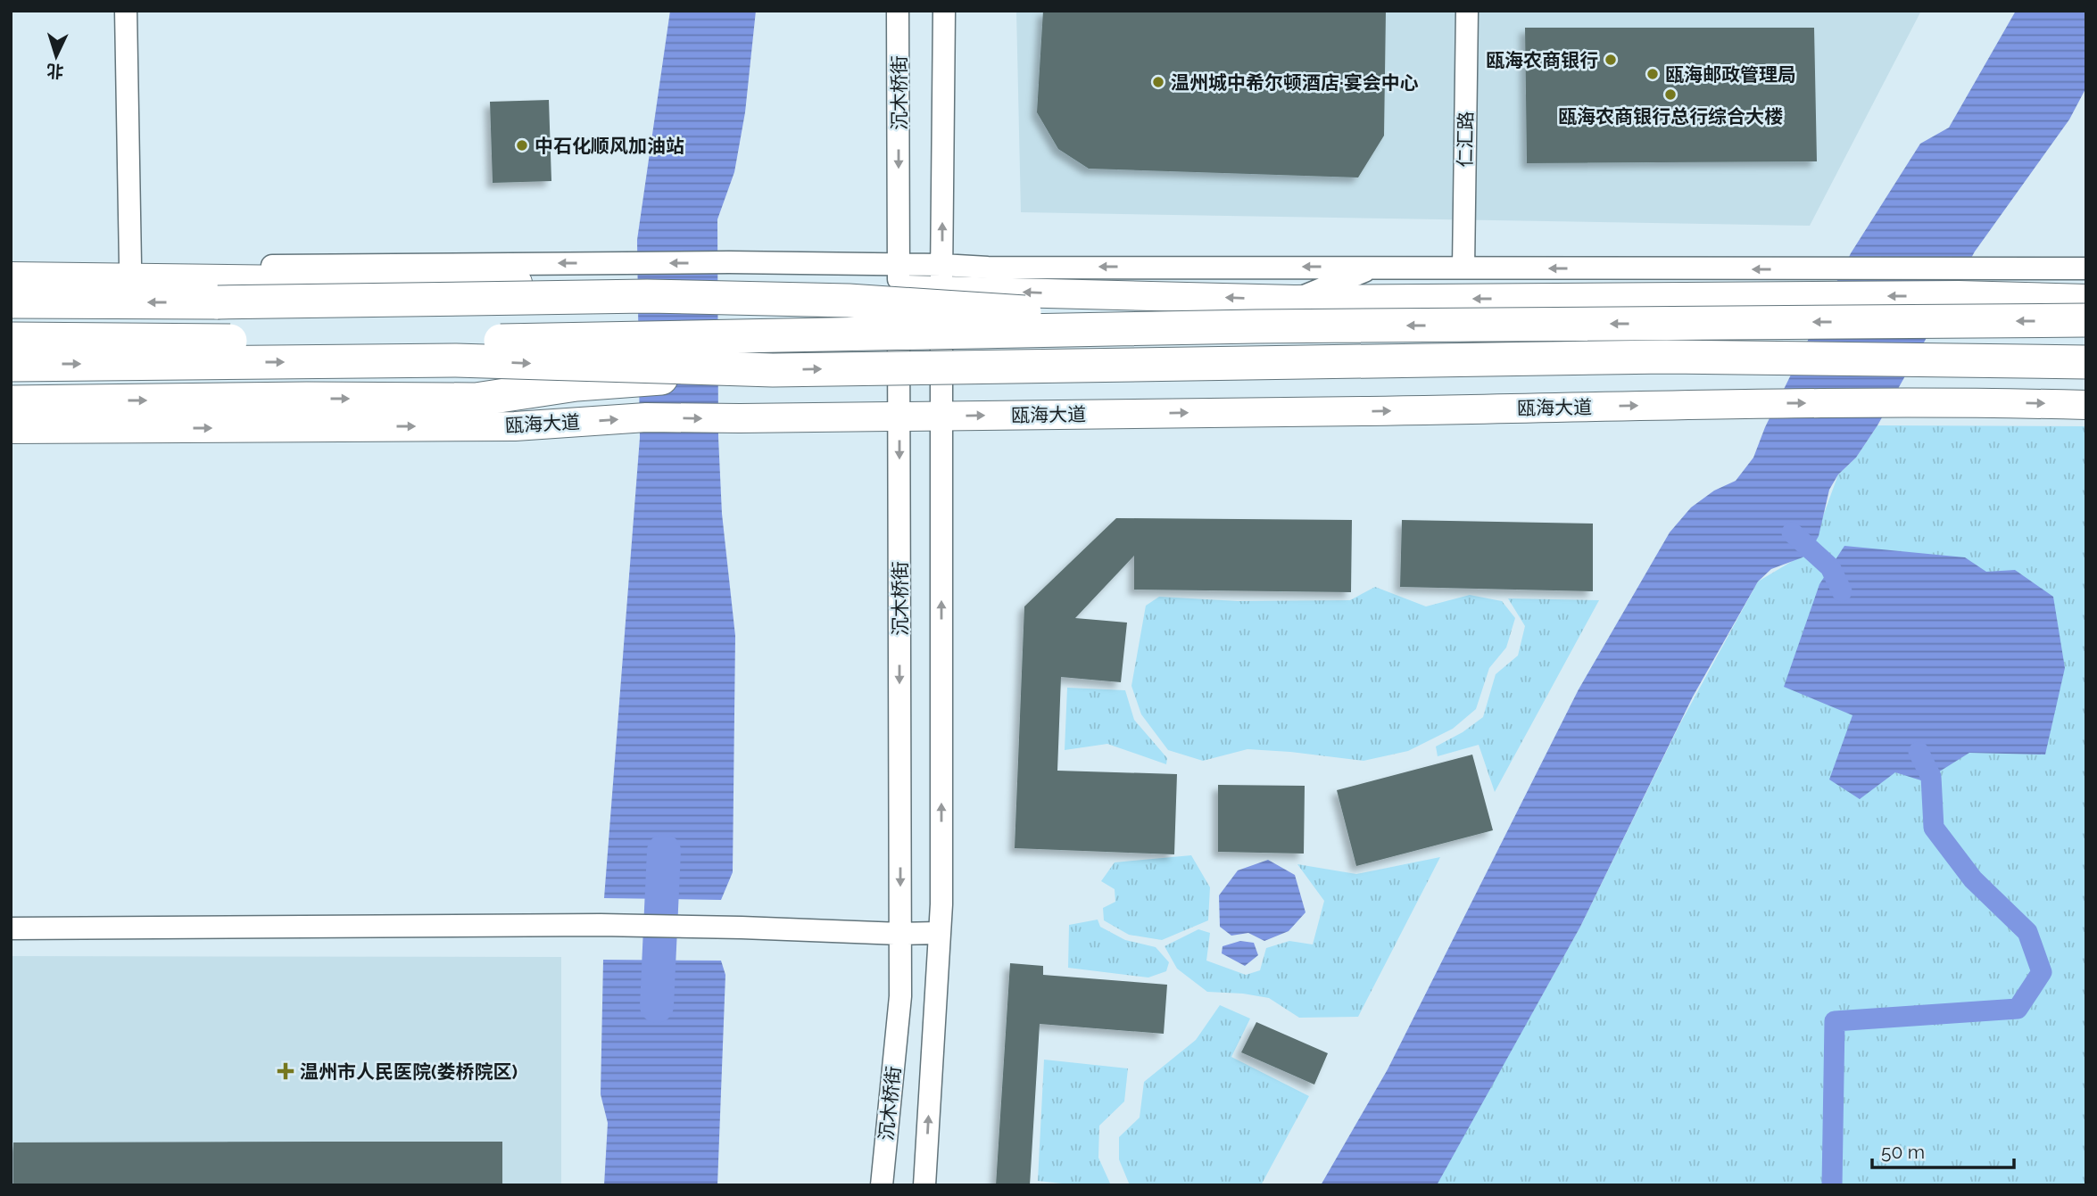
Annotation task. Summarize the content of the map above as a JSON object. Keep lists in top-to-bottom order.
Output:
{
  "streets": {
    "main road": ["瓯海大道"],
    "street": ["沉木桥街", "仁汇路"]
  },
  "crossings": [
    ["沉木桥街", "瓯海大道"]
  ],
  "places": {
    "other": [
      "瓯海农商银行",
      "瓯海邮政管理局",
      "温州城中希尔顿酒店·宴会中心",
      "瓯海农商银行总行综合大楼",
      "中石化顺风加油站"
    ],
    "health": ["温州市人民医院(娄桥院区)"]
  },
  "scale_bar": "50 m",
  "north": "bottom"
}
